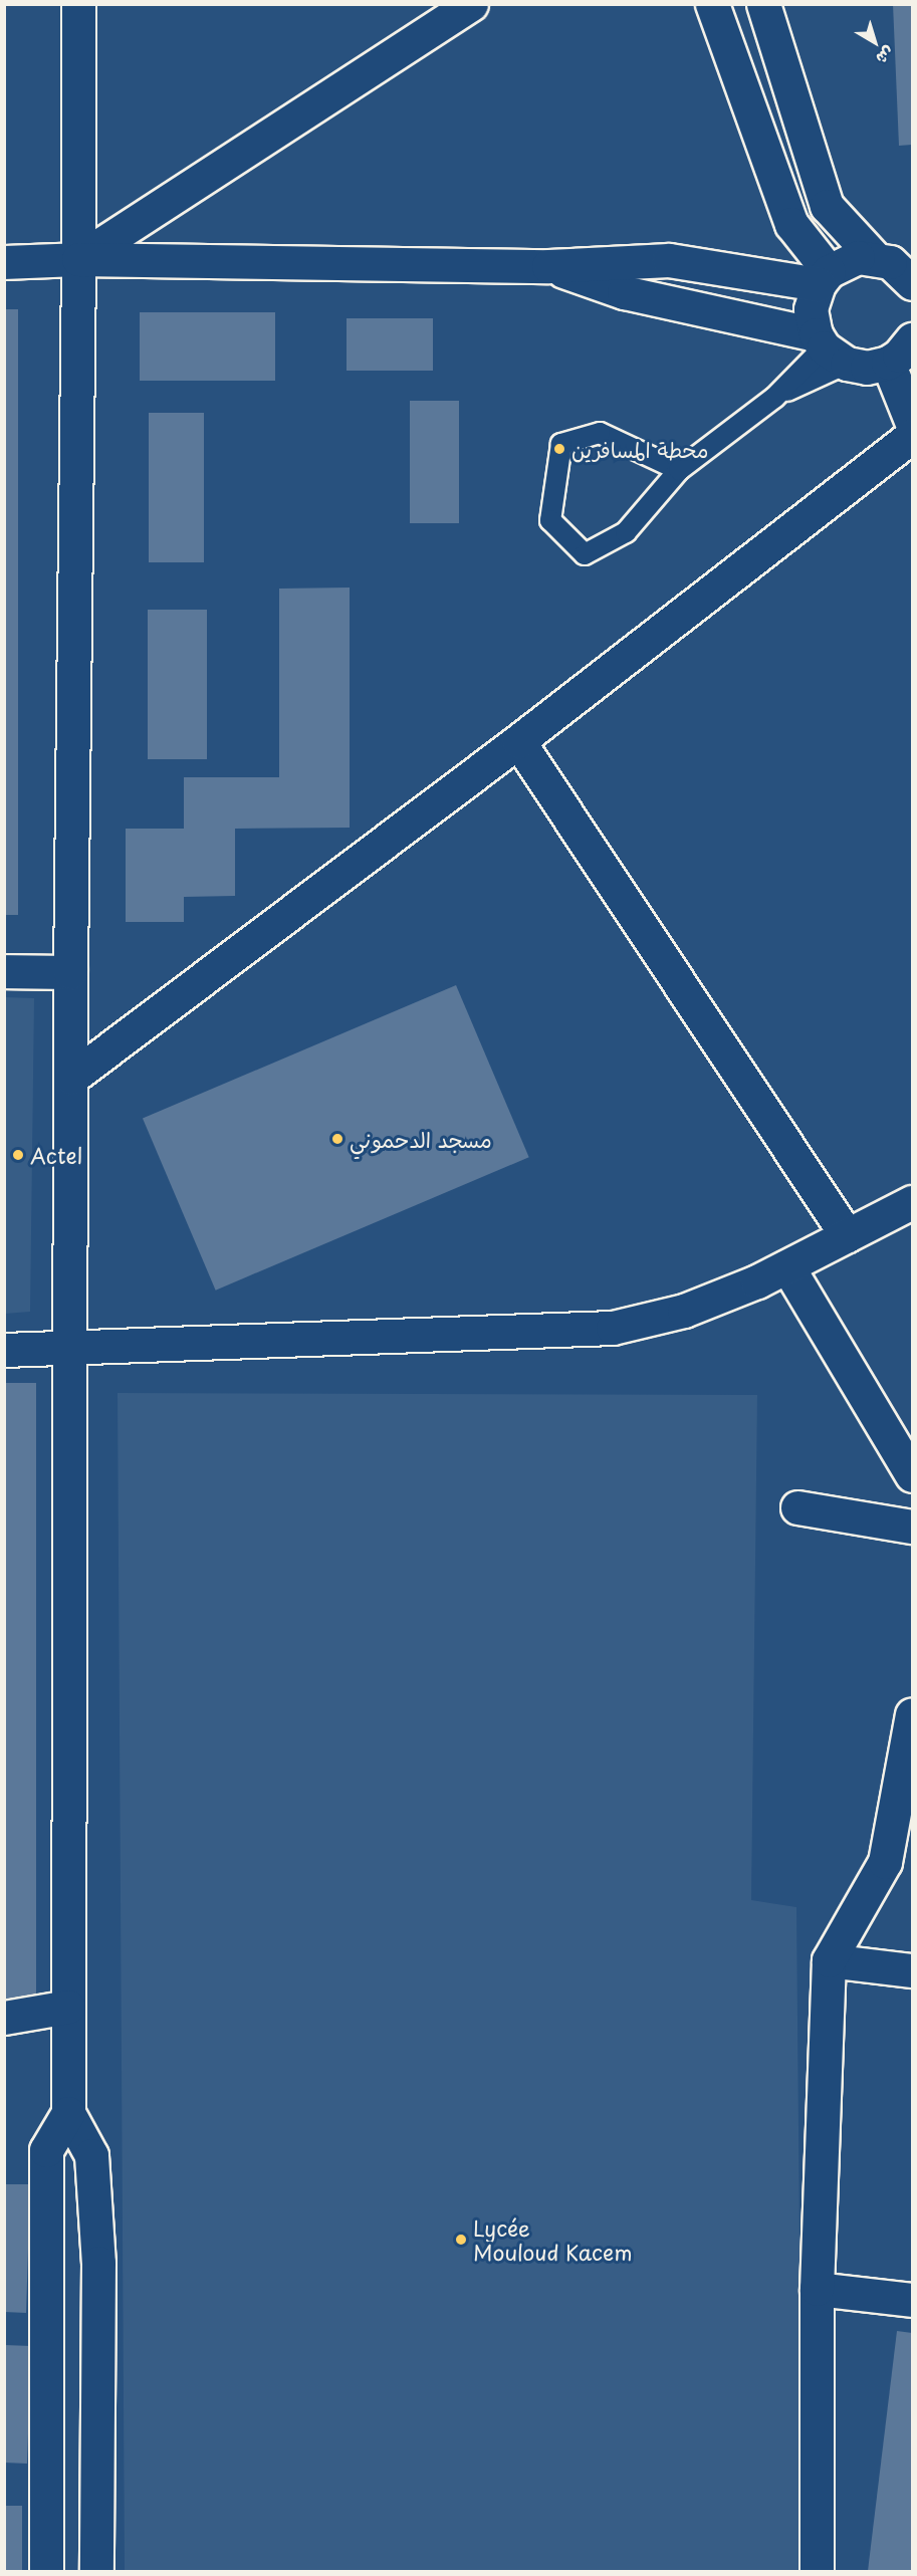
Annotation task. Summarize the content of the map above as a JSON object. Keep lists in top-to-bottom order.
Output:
{
  "places": [
    "محطة المسافرين",
    "مسجد الدحموني",
    "Actel",
    "Lycée Mouloud Kacem"
  ],
  "north": "bottom right"
}
